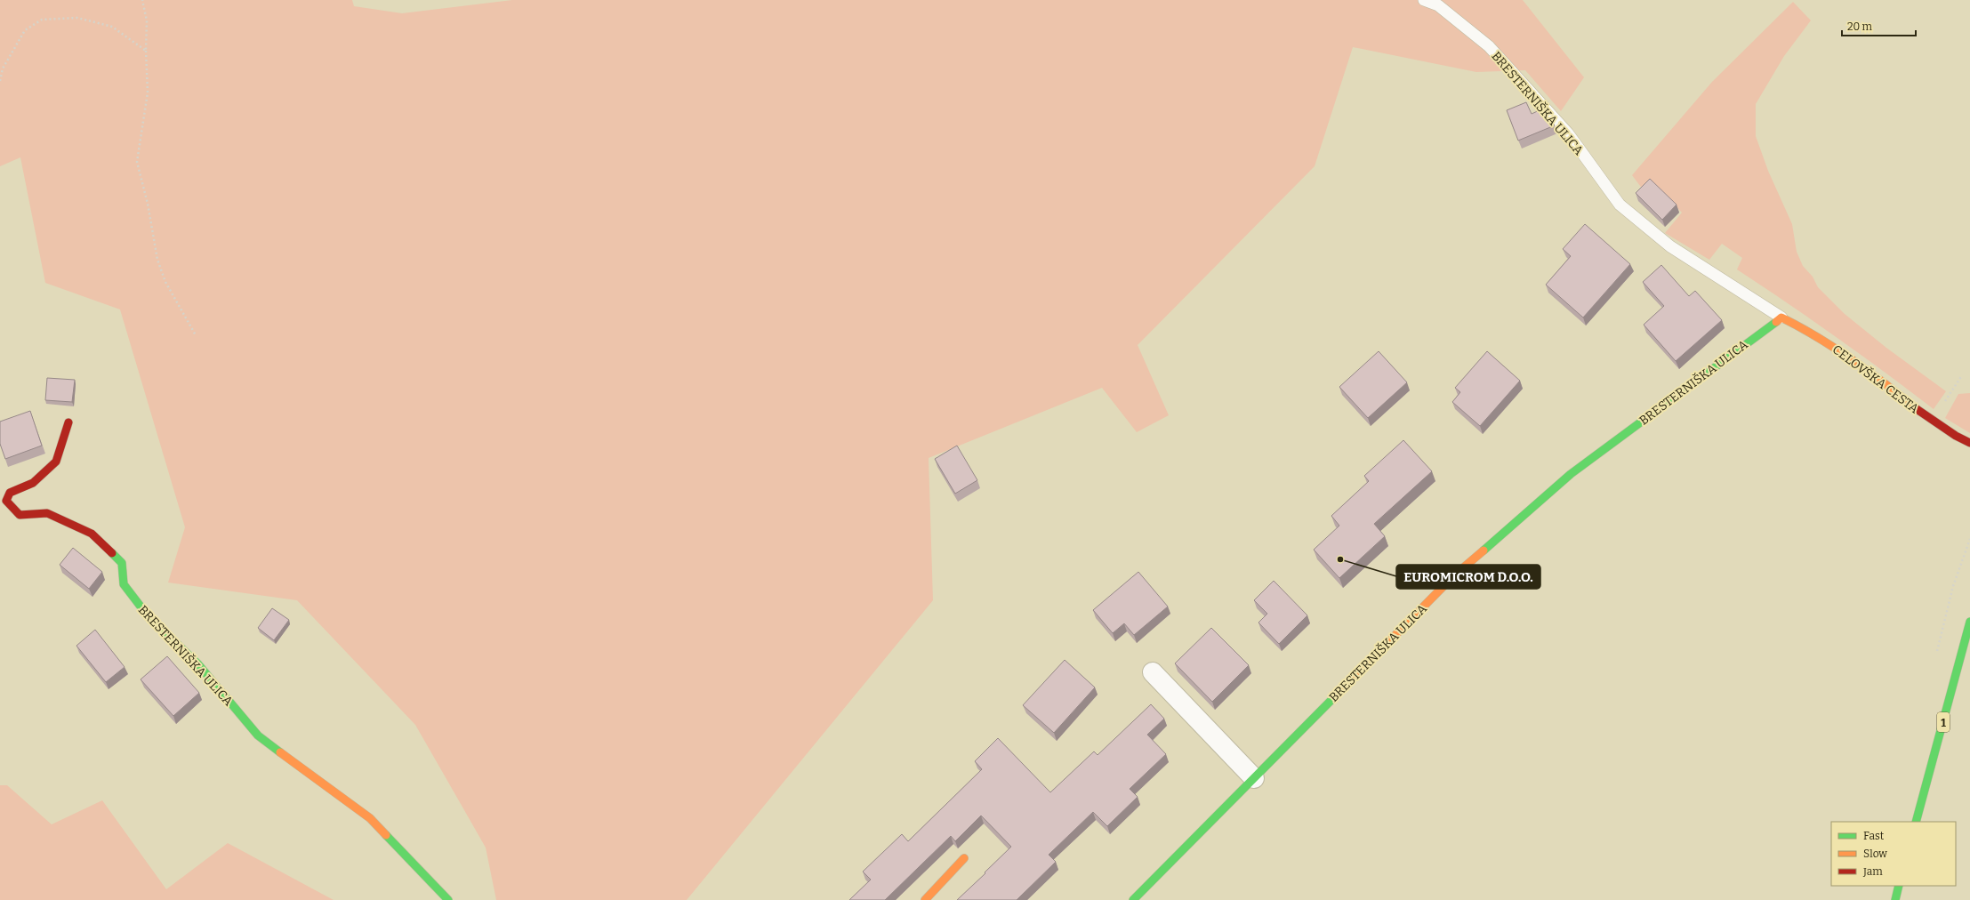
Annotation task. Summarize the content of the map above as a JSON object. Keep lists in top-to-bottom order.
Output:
{
  "streets": {
    "street": ["BRESTERNIŠKA ULICA", "CELOVŠKA CESTA", "1"]
  },
  "crossings": [
    ["BRESTERNIŠKA ULICA", "CELOVŠKA CESTA"]
  ],
  "places": ["EUROMICROM D.O.O."],
  "legend": ["Fast", "Slow", "Jam"],
  "scale_bar": "20 m"
}
